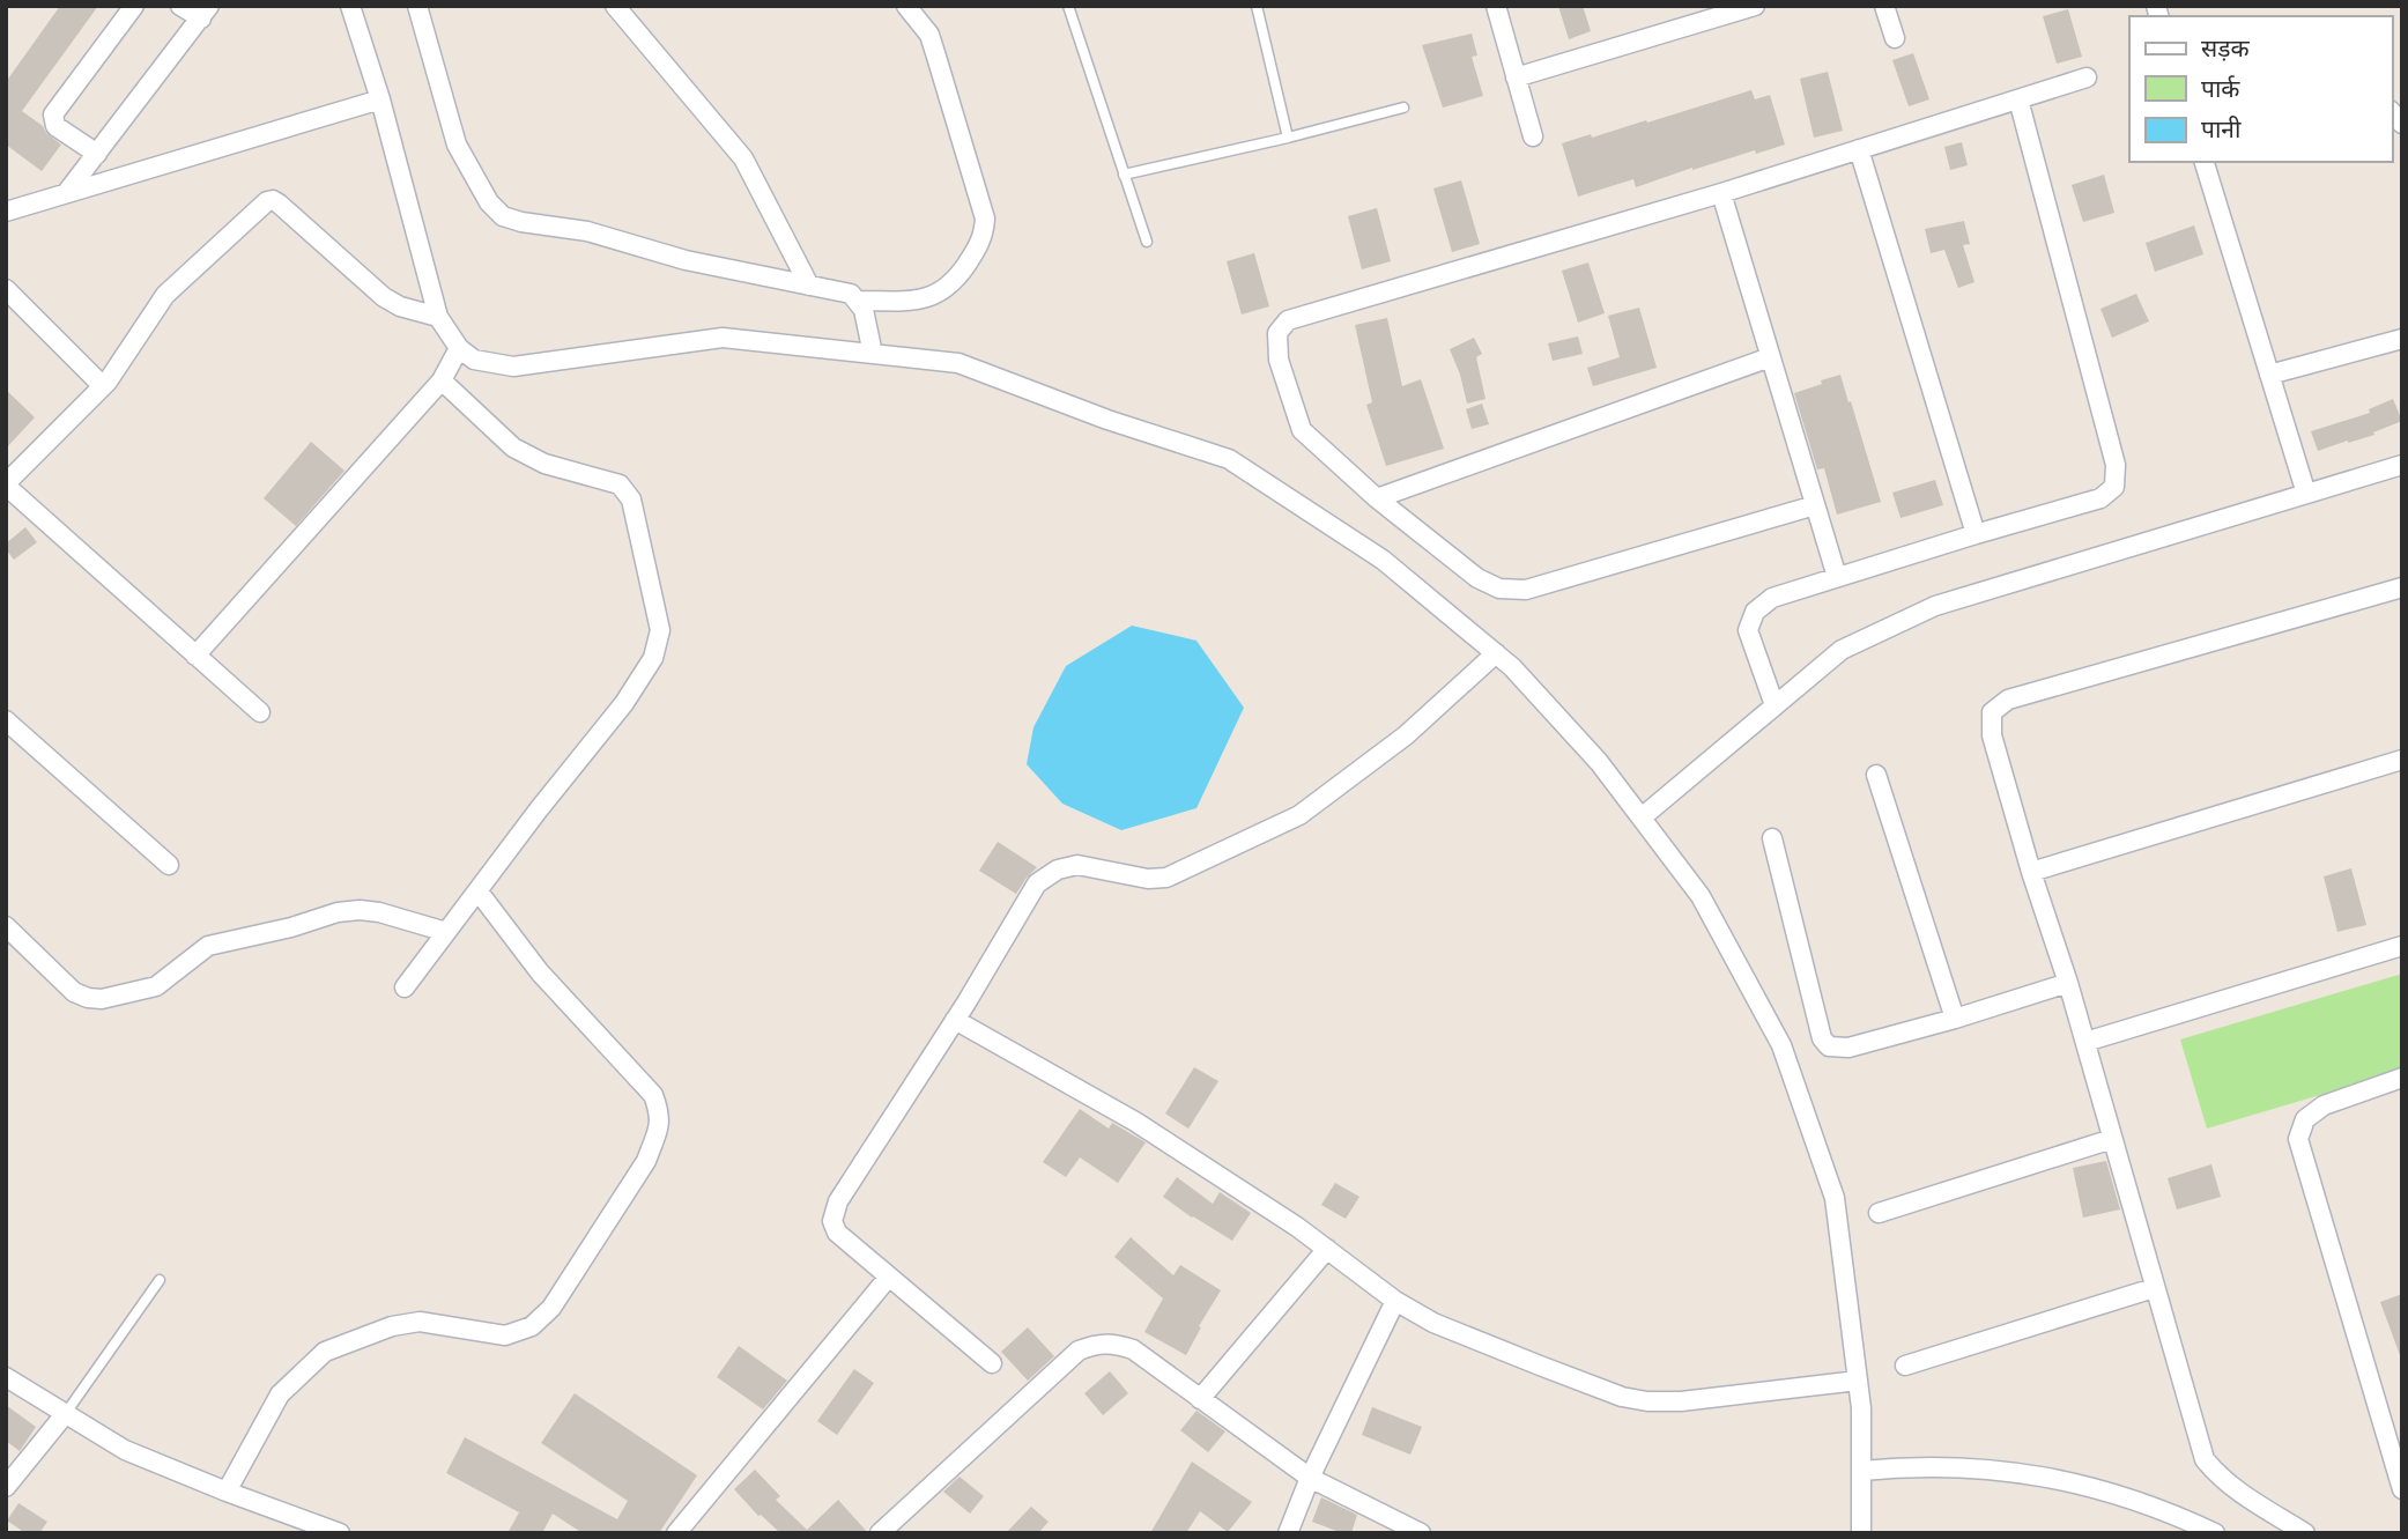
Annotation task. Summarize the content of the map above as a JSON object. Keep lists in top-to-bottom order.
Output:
{
  "legend": ["सड़क", "पार्क", "पानी"]
}
